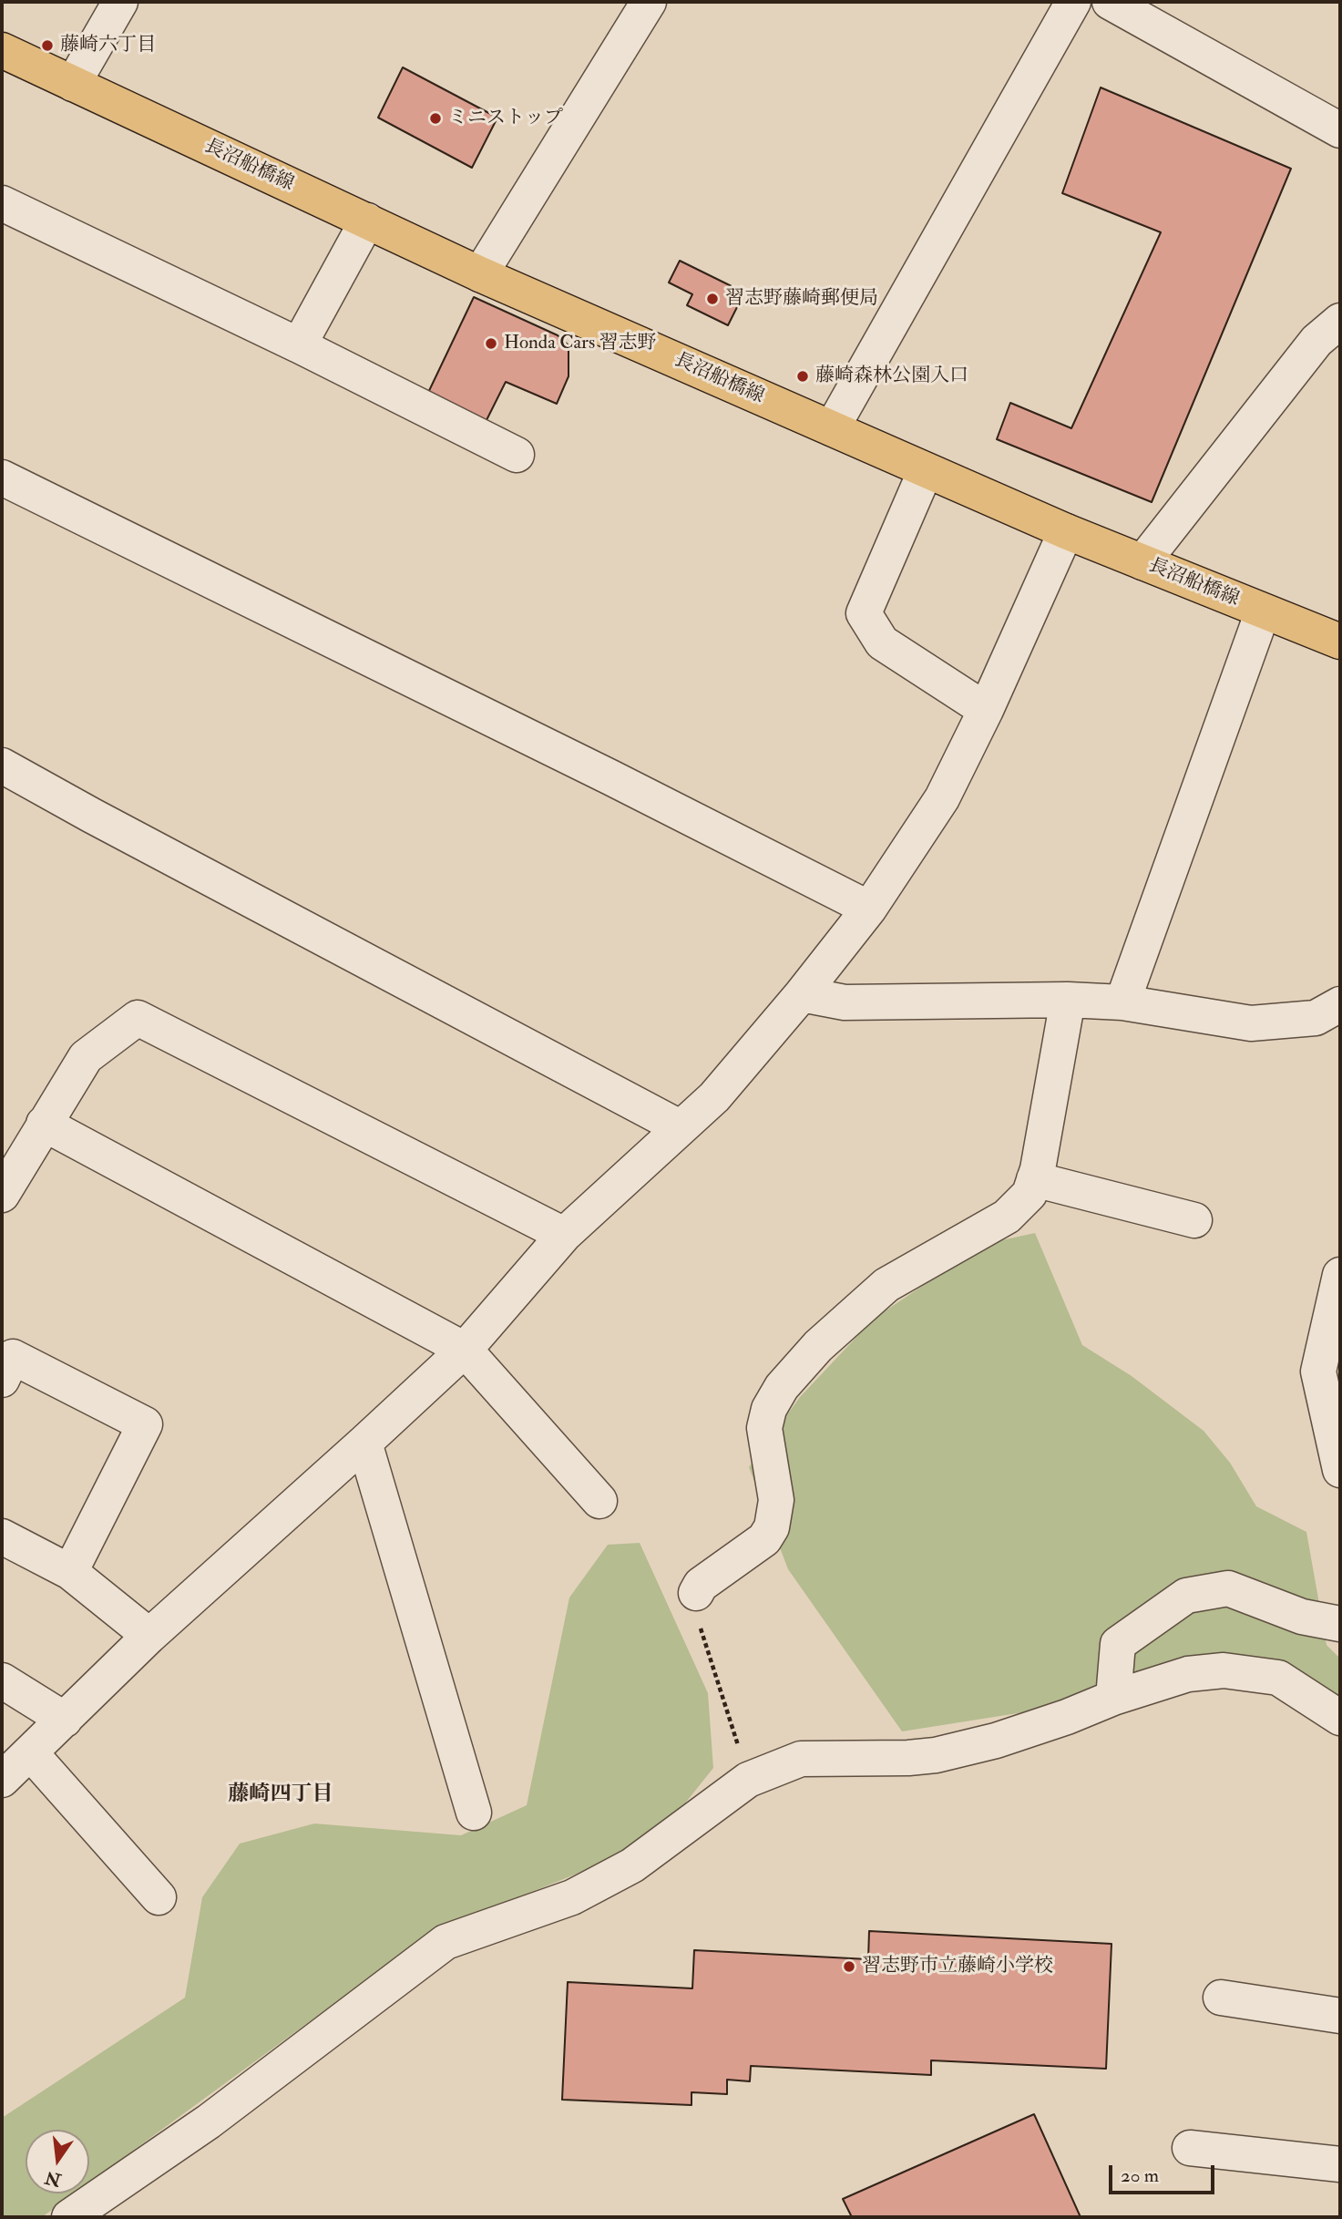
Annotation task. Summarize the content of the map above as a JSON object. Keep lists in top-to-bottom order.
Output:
{
  "streets": {
    "main road": ["長沼船橋線"]
  },
  "districts": ["藤崎四丁目"],
  "places": [
    "藤崎六丁目",
    "ミニストップ",
    "習志野藤崎郵便局",
    "Honda Cars 習志野",
    "藤崎森林公園入口",
    "習志野市立藤崎小学校"
  ],
  "scale_bar": "20 m",
  "north": "bottom"
}
